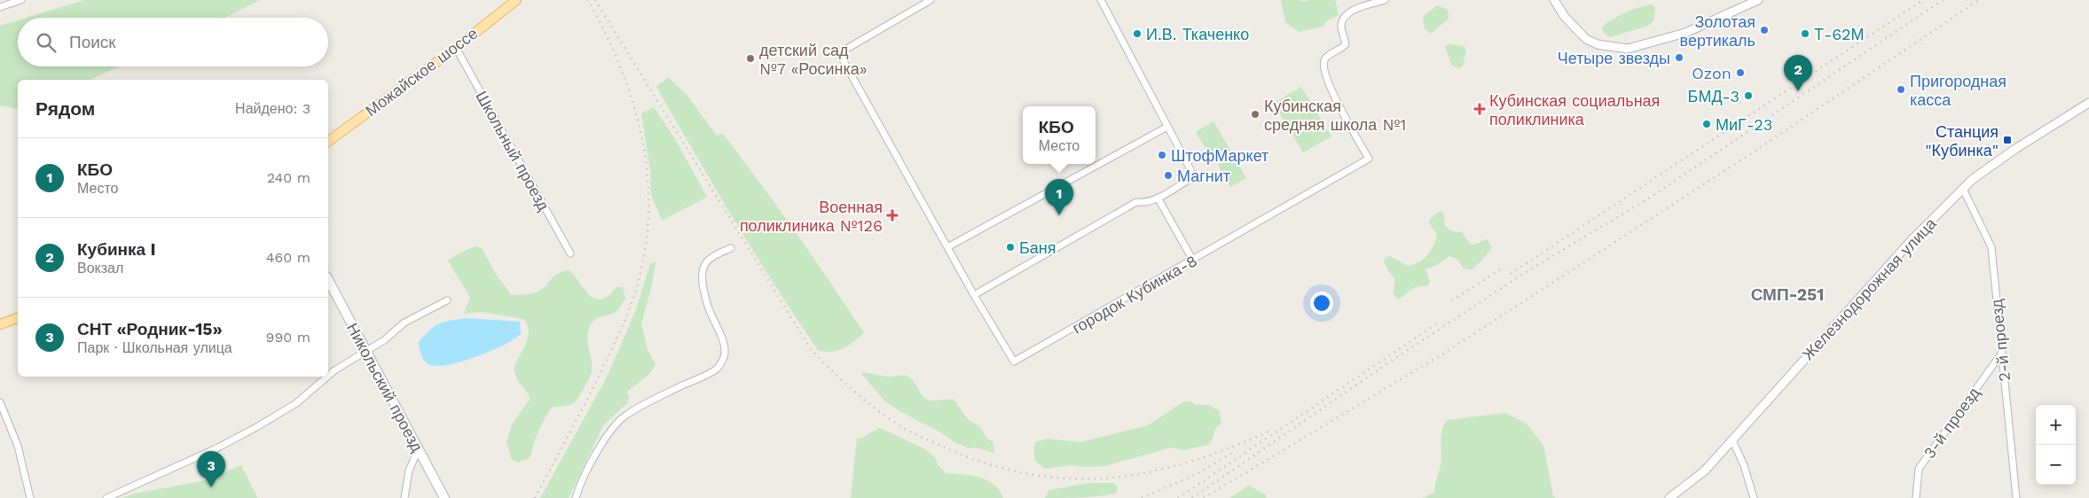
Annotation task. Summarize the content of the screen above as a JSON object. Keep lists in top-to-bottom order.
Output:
{
  "streets": {
    "main road": ["Можайское шоссе", "Никольский проезд"],
    "street": [
      "Школьный проезд",
      "Железнодорожная улица",
      "городок Кубинка-8",
      "2-й проезд",
      "3-й проезд"
    ]
  },
  "crossings": [
    ["Можайское шоссе", "Школьный проезд"],
    ["Железнодорожная улица", "2-й проезд"],
    ["2-й проезд", "3-й проезд"]
  ],
  "districts": ["СМП-251"],
  "places": {
    "other": [
      "Золотая вертикаль",
      "И.В. Ткаченко",
      "Т-62М",
      "Четыре звезды",
      "детский сад №7 «Росинка»",
      "Ozon",
      "Пригородная касса",
      "БМД-3",
      "Кубинская средняя школа №1",
      "МиГ-23",
      "ШтофМаркет",
      "Магнит",
      "Баня"
    ],
    "health": ["Кубинская социальная поликлиника", "Военная поликлиника №126"],
    "transit": ["Станция \"Кубинка\""]
  },
  "page": {
    "search": "Поиск",
    "pins": ["2", "1", "3"],
    "heading": ["Рядом", "Найдено: 3"],
    "popup": ["КБО", "Место"],
    "list": [
      {
        "mark": "1",
        "name": "КБО",
        "note": "Место",
        "value": "240 m"
      },
      {
        "mark": "2",
        "name": "Кубинка I",
        "note": "Вокзал",
        "value": "460 m"
      },
      {
        "mark": "3",
        "name": "СНТ «Родник-15»",
        "note": "Парк · Школьная улица",
        "value": "990 m"
      }
    ],
    "map_buttons": ["+", "−"]
  }
}
